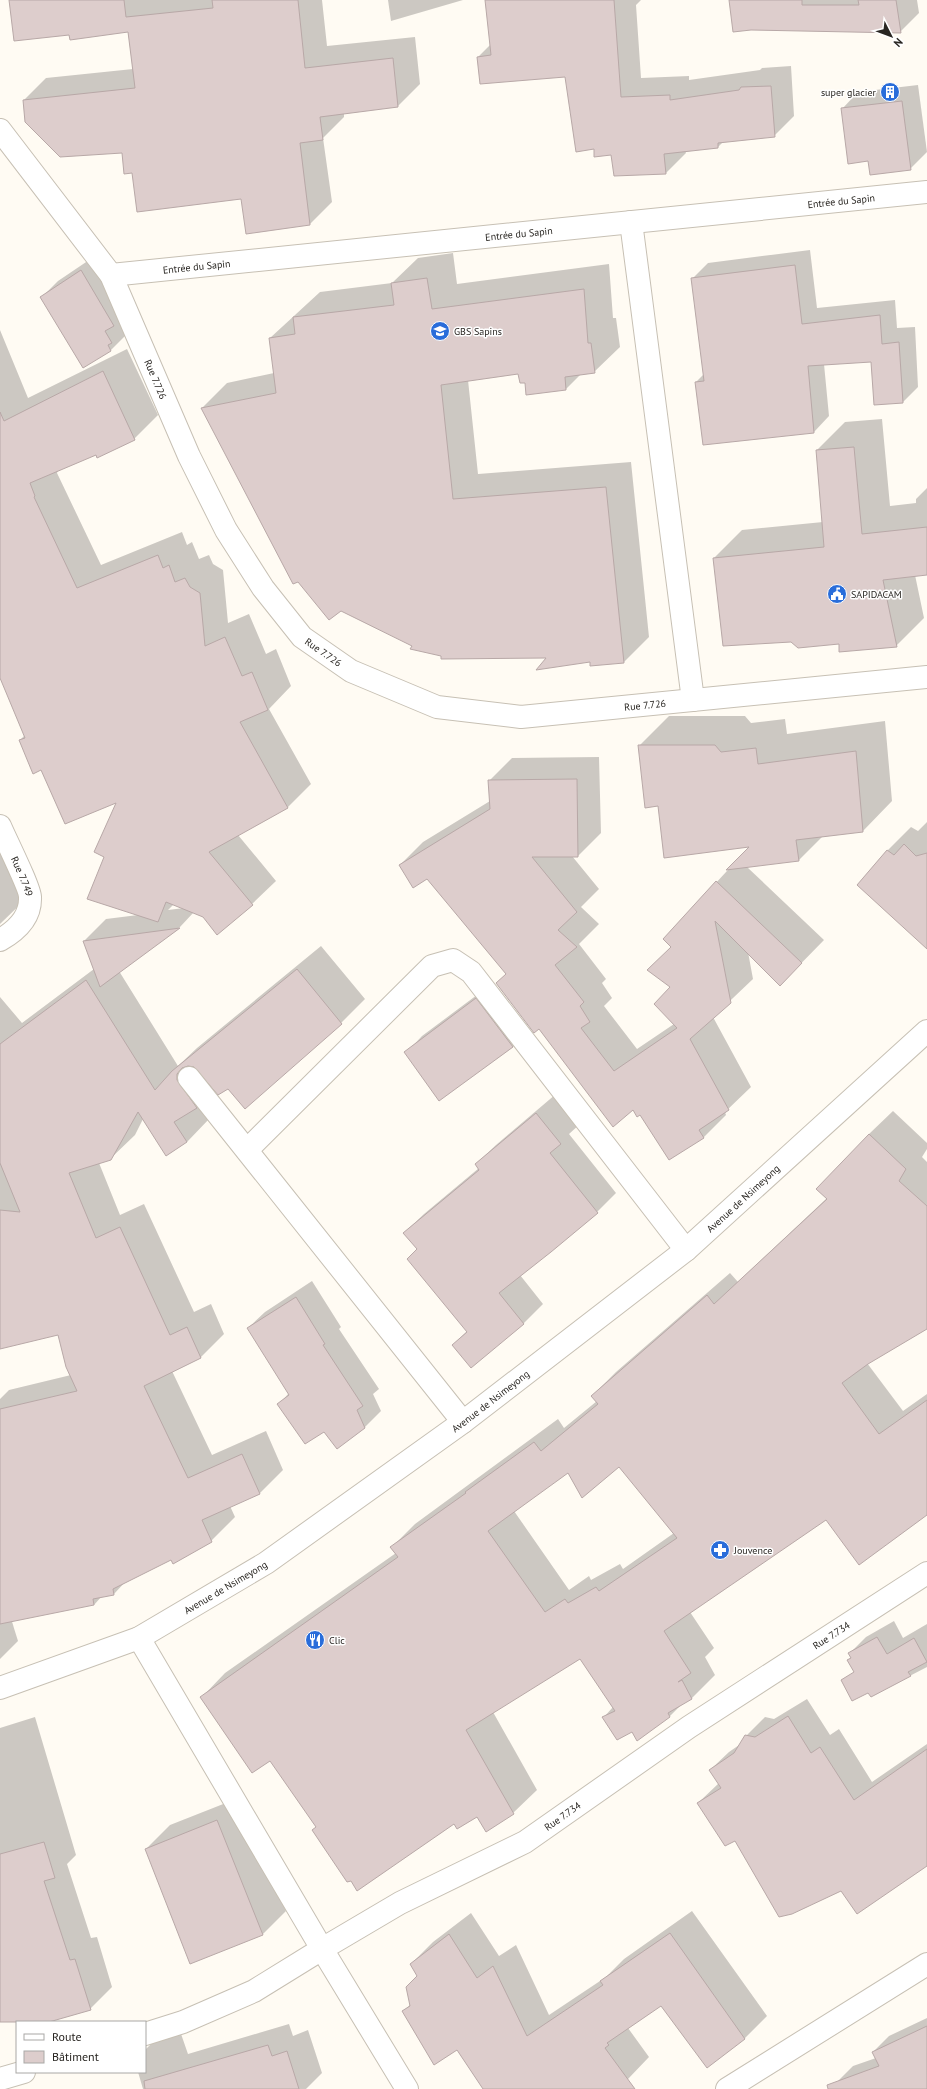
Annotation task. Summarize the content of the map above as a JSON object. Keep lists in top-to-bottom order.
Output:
{
  "streets": {
    "street": [
      "Entrée du Sapin",
      "Rue 7.726",
      "Rue 7.749",
      "Avenue de Nsimeyong",
      "Rue 7.734"
    ]
  },
  "crossings": [
    ["Entrée du Sapin", "Rue 7.726"]
  ],
  "places": {
    "building": ["super glacier"],
    "school or university": ["GBS Sapins"],
    "public building": ["SAPIDACAM"],
    "pharmacy": ["Jouvence"],
    "restaurant": ["Clic"]
  },
  "legend": ["Route", "Bâtiment"],
  "north": "bottom right"
}
